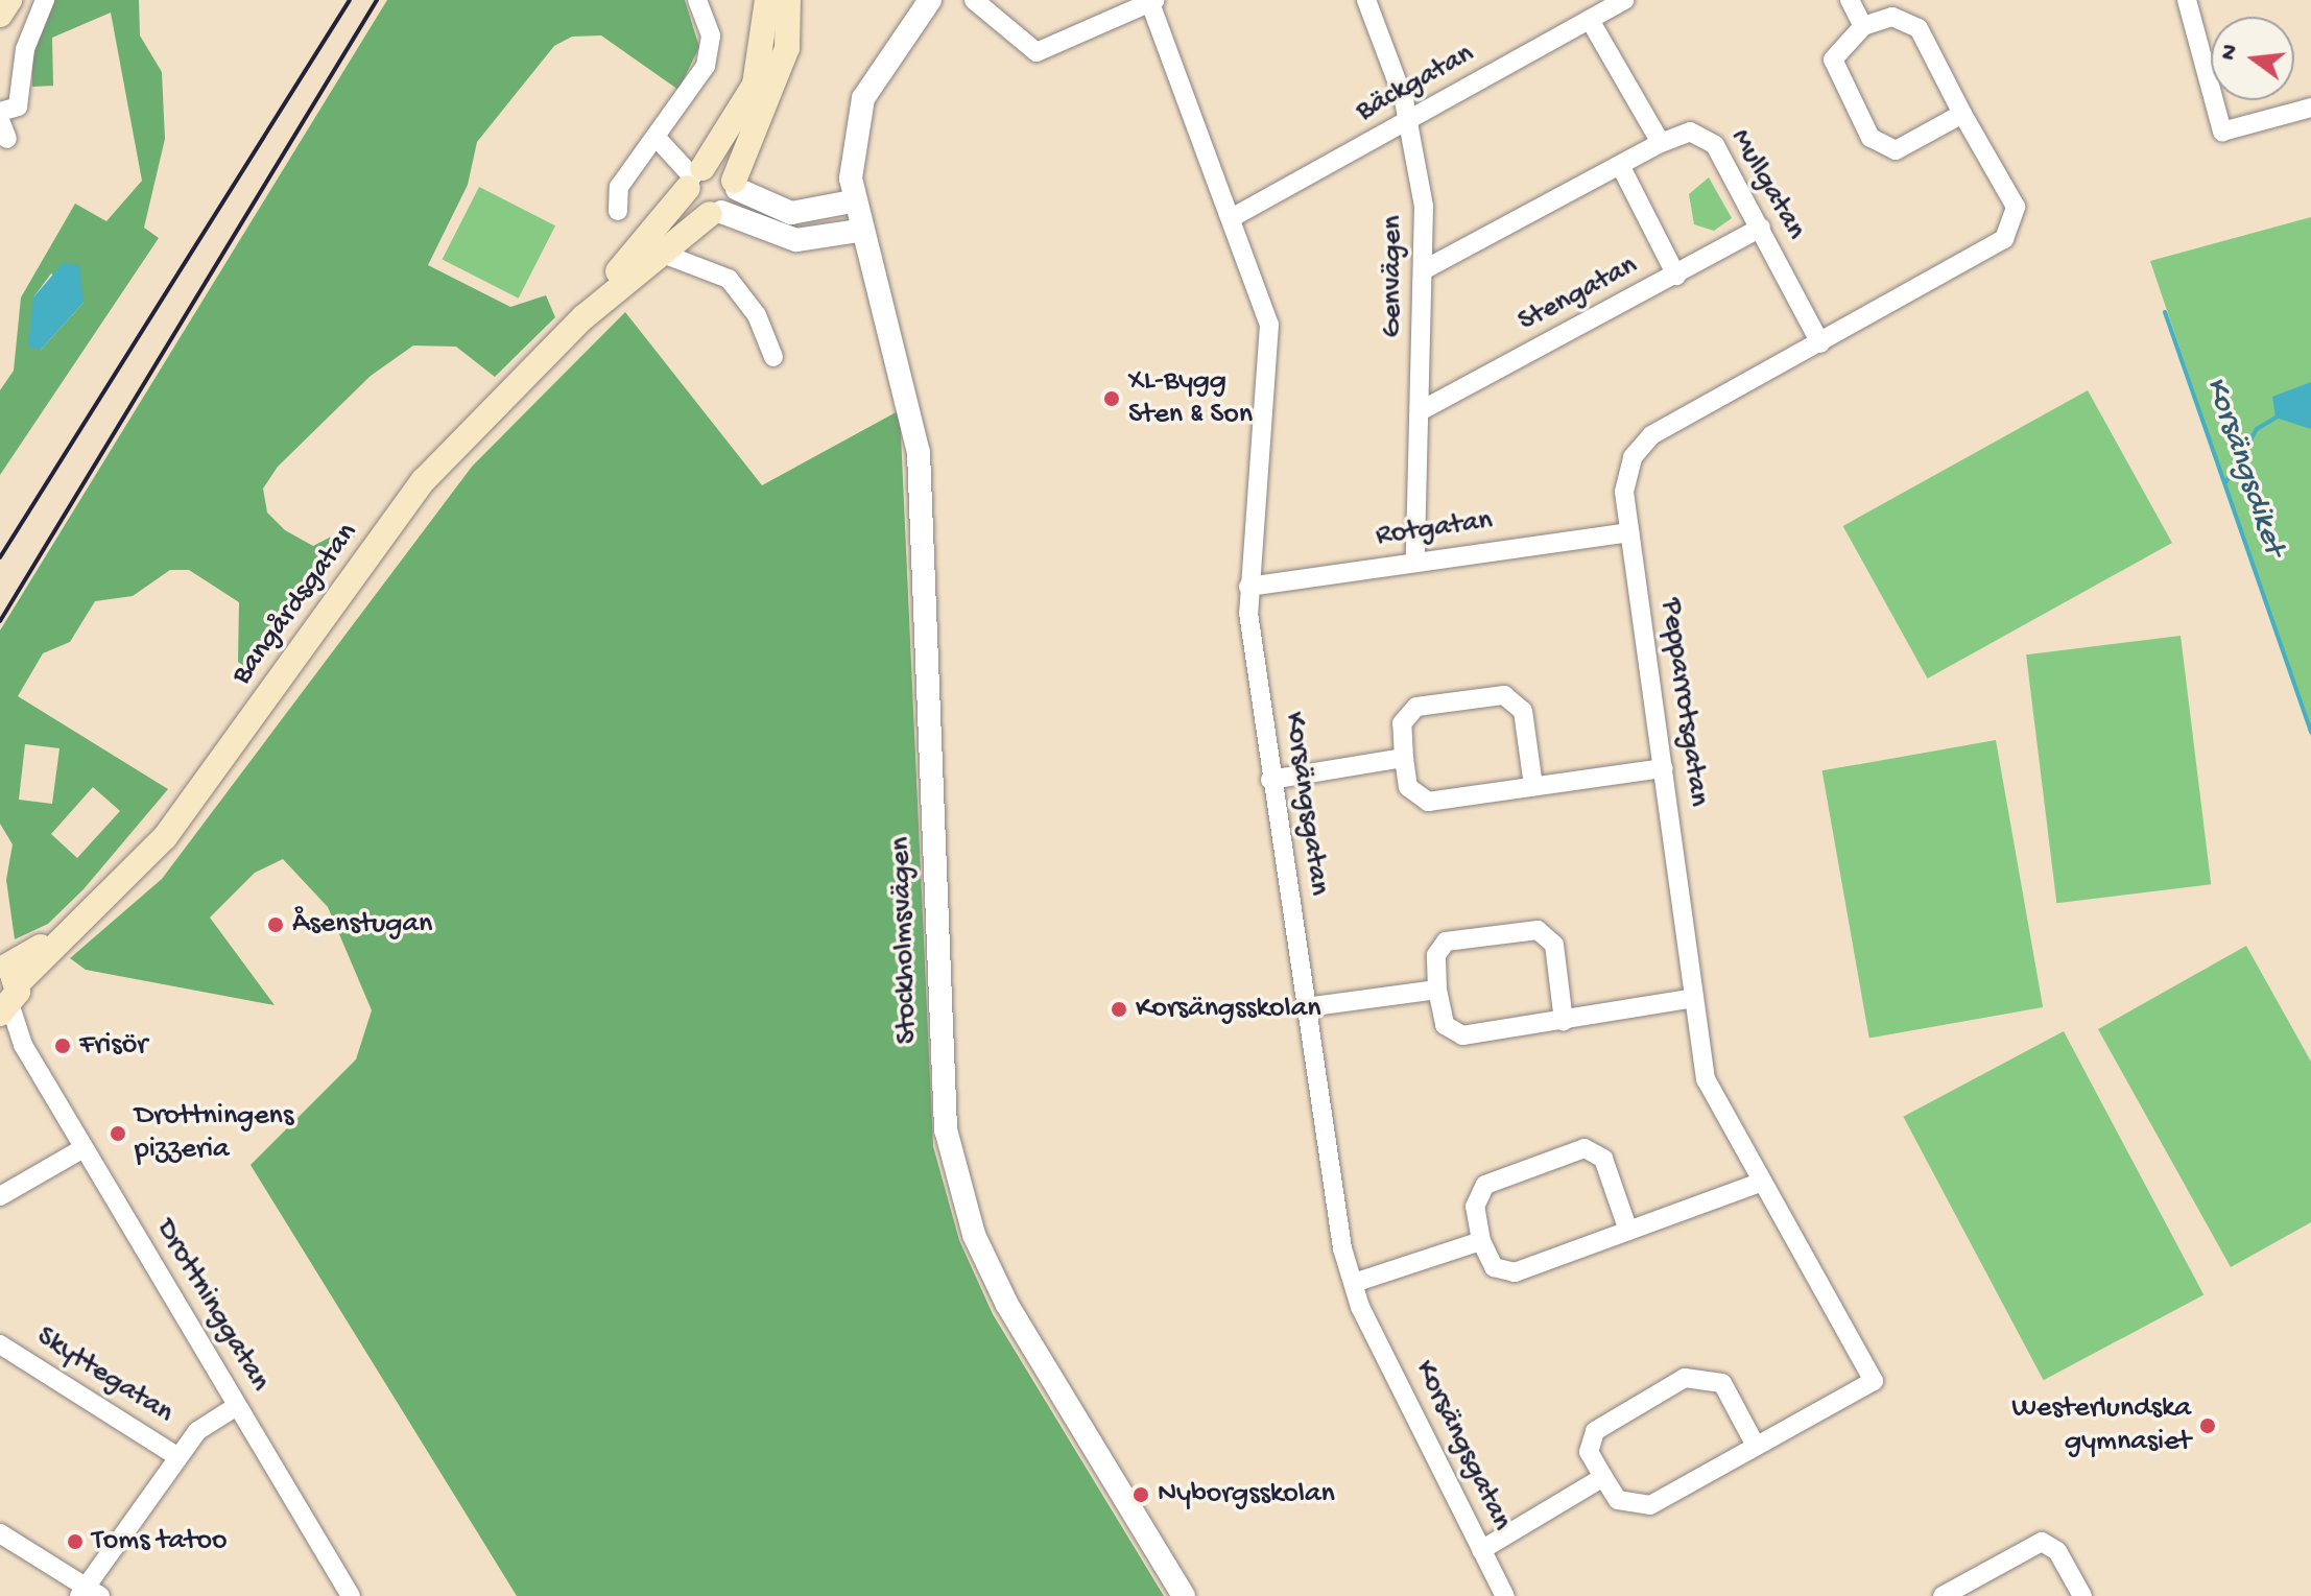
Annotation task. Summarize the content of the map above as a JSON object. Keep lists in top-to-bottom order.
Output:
{
  "streets": {
    "main road": ["Bangårdsgatan"],
    "street": [
      "Bäckgatan",
      "Mullgatan",
      "Genvägen",
      "Stengatan",
      "Rotgatan",
      "Pepparrotsgatan",
      "Korsängsgatan",
      "Stockholmsvägen",
      "Drottninggatan",
      "Skyttegatan"
    ]
  },
  "crossings": [
    ["Bäckgatan", "Genvägen"],
    ["Bäckgatan", "Korsängsgatan"],
    ["Mullgatan", "Genvägen"],
    ["Mullgatan", "Stengatan"],
    ["Mullgatan", "Pepparrotsgatan"],
    ["Genvägen", "Stengatan"],
    ["Genvägen", "Rotgatan"],
    ["Rotgatan", "Pepparrotsgatan"],
    ["Rotgatan", "Korsängsgatan"],
    ["Bangårdsgatan", "Drottninggatan"]
  ],
  "water": ["Korsängsdiket"],
  "places": [
    "XL-Bygg Sten & Son",
    "Åsenstugan",
    "Korsängsskolan",
    "Frisör",
    "Drottningens pizzeria",
    "Westerlundska gymnasiet",
    "Nyborgsskolan",
    "Toms tatoo"
  ],
  "north": "left"
}
